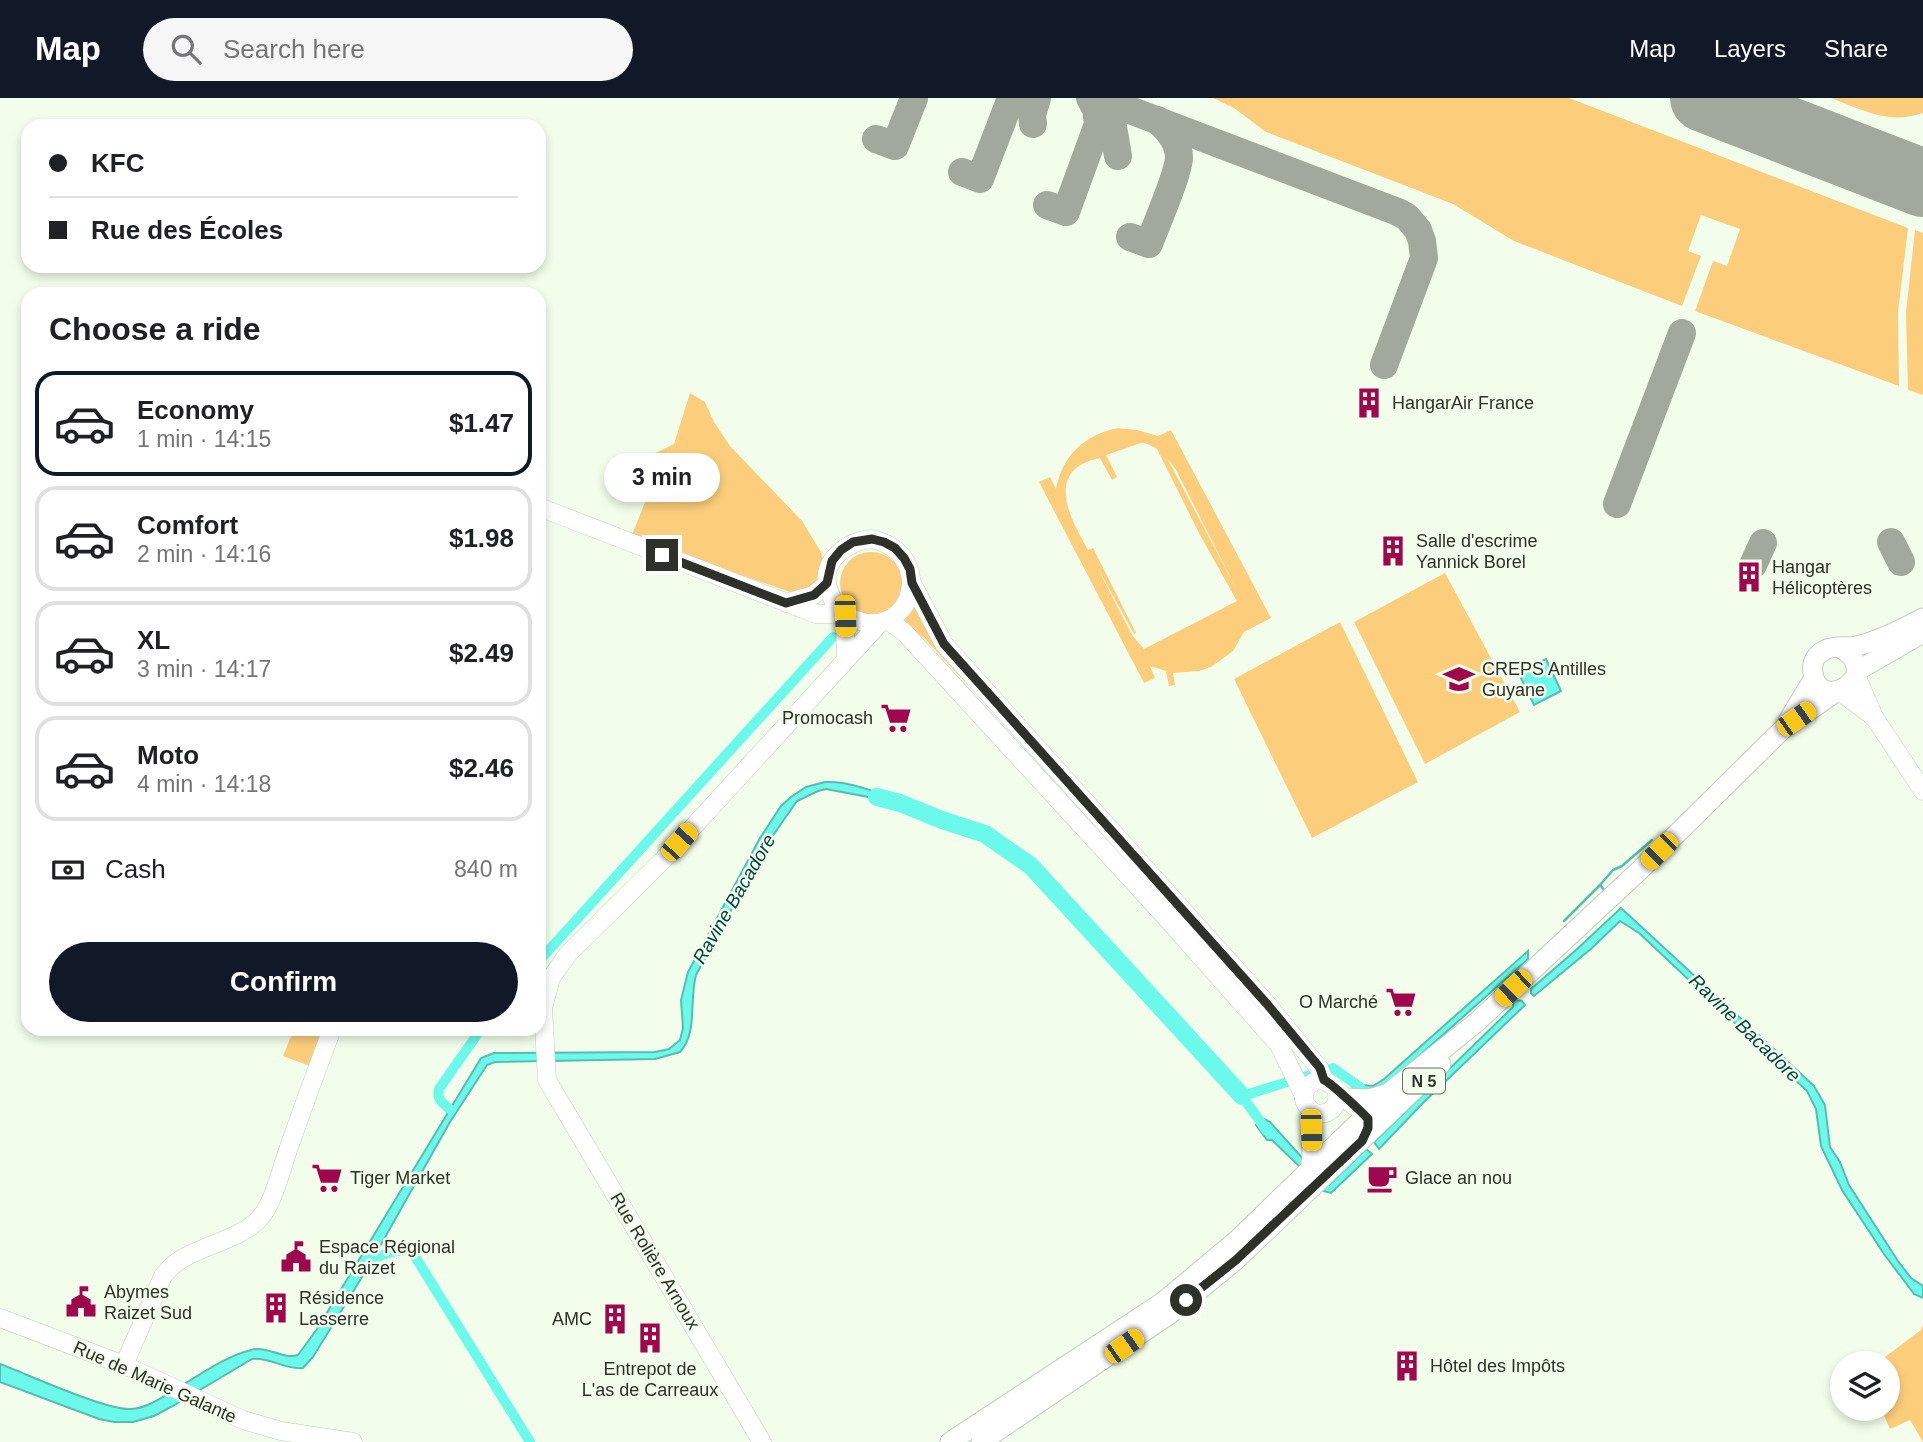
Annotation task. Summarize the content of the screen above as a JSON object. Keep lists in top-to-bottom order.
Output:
{
  "streets": {
    "main road": ["N 5", "Rue Rolière Arnoux", "Rue de Marie Galante"]
  },
  "water": ["Ravine Bacadore"],
  "places": {
    "building": [
      "HangarAir France",
      "Salle d'escrime Yannick Borel",
      "Hangar Hélicoptères",
      "Résidence Lasserre",
      "AMC",
      "Entrepot de L'as de Carreaux",
      "Hôtel des Impôts"
    ],
    "school or university": ["CREPS Antilles Guyane"],
    "supermarket": ["Promocash", "O Marché", "Tiger Market"],
    "cafe": ["Glace an nou"],
    "public building": ["Espace Régional du Raizet", "Abymes Raizet Sud"]
  },
  "page": {
    "header": "Map",
    "search": "Search here",
    "nav": ["Map", "Layers", "Share"],
    "banner": ["KFC", "Rue des Écoles"],
    "heading": "Choose a ride",
    "list": [
      {
        "name": "Economy",
        "note": "1 min · 14:15",
        "value": "$1.47"
      },
      {
        "name": "Comfort",
        "note": "2 min · 14:16",
        "value": "$1.98"
      },
      {
        "name": "XL",
        "note": "3 min · 14:17",
        "value": "$2.49"
      },
      {
        "name": "Moto",
        "note": "4 min · 14:18",
        "value": "$2.46"
      }
    ],
    "bubble": "3 min",
    "pay": ["Cash", "840 m"],
    "buttons": "Confirm"
  }
}
